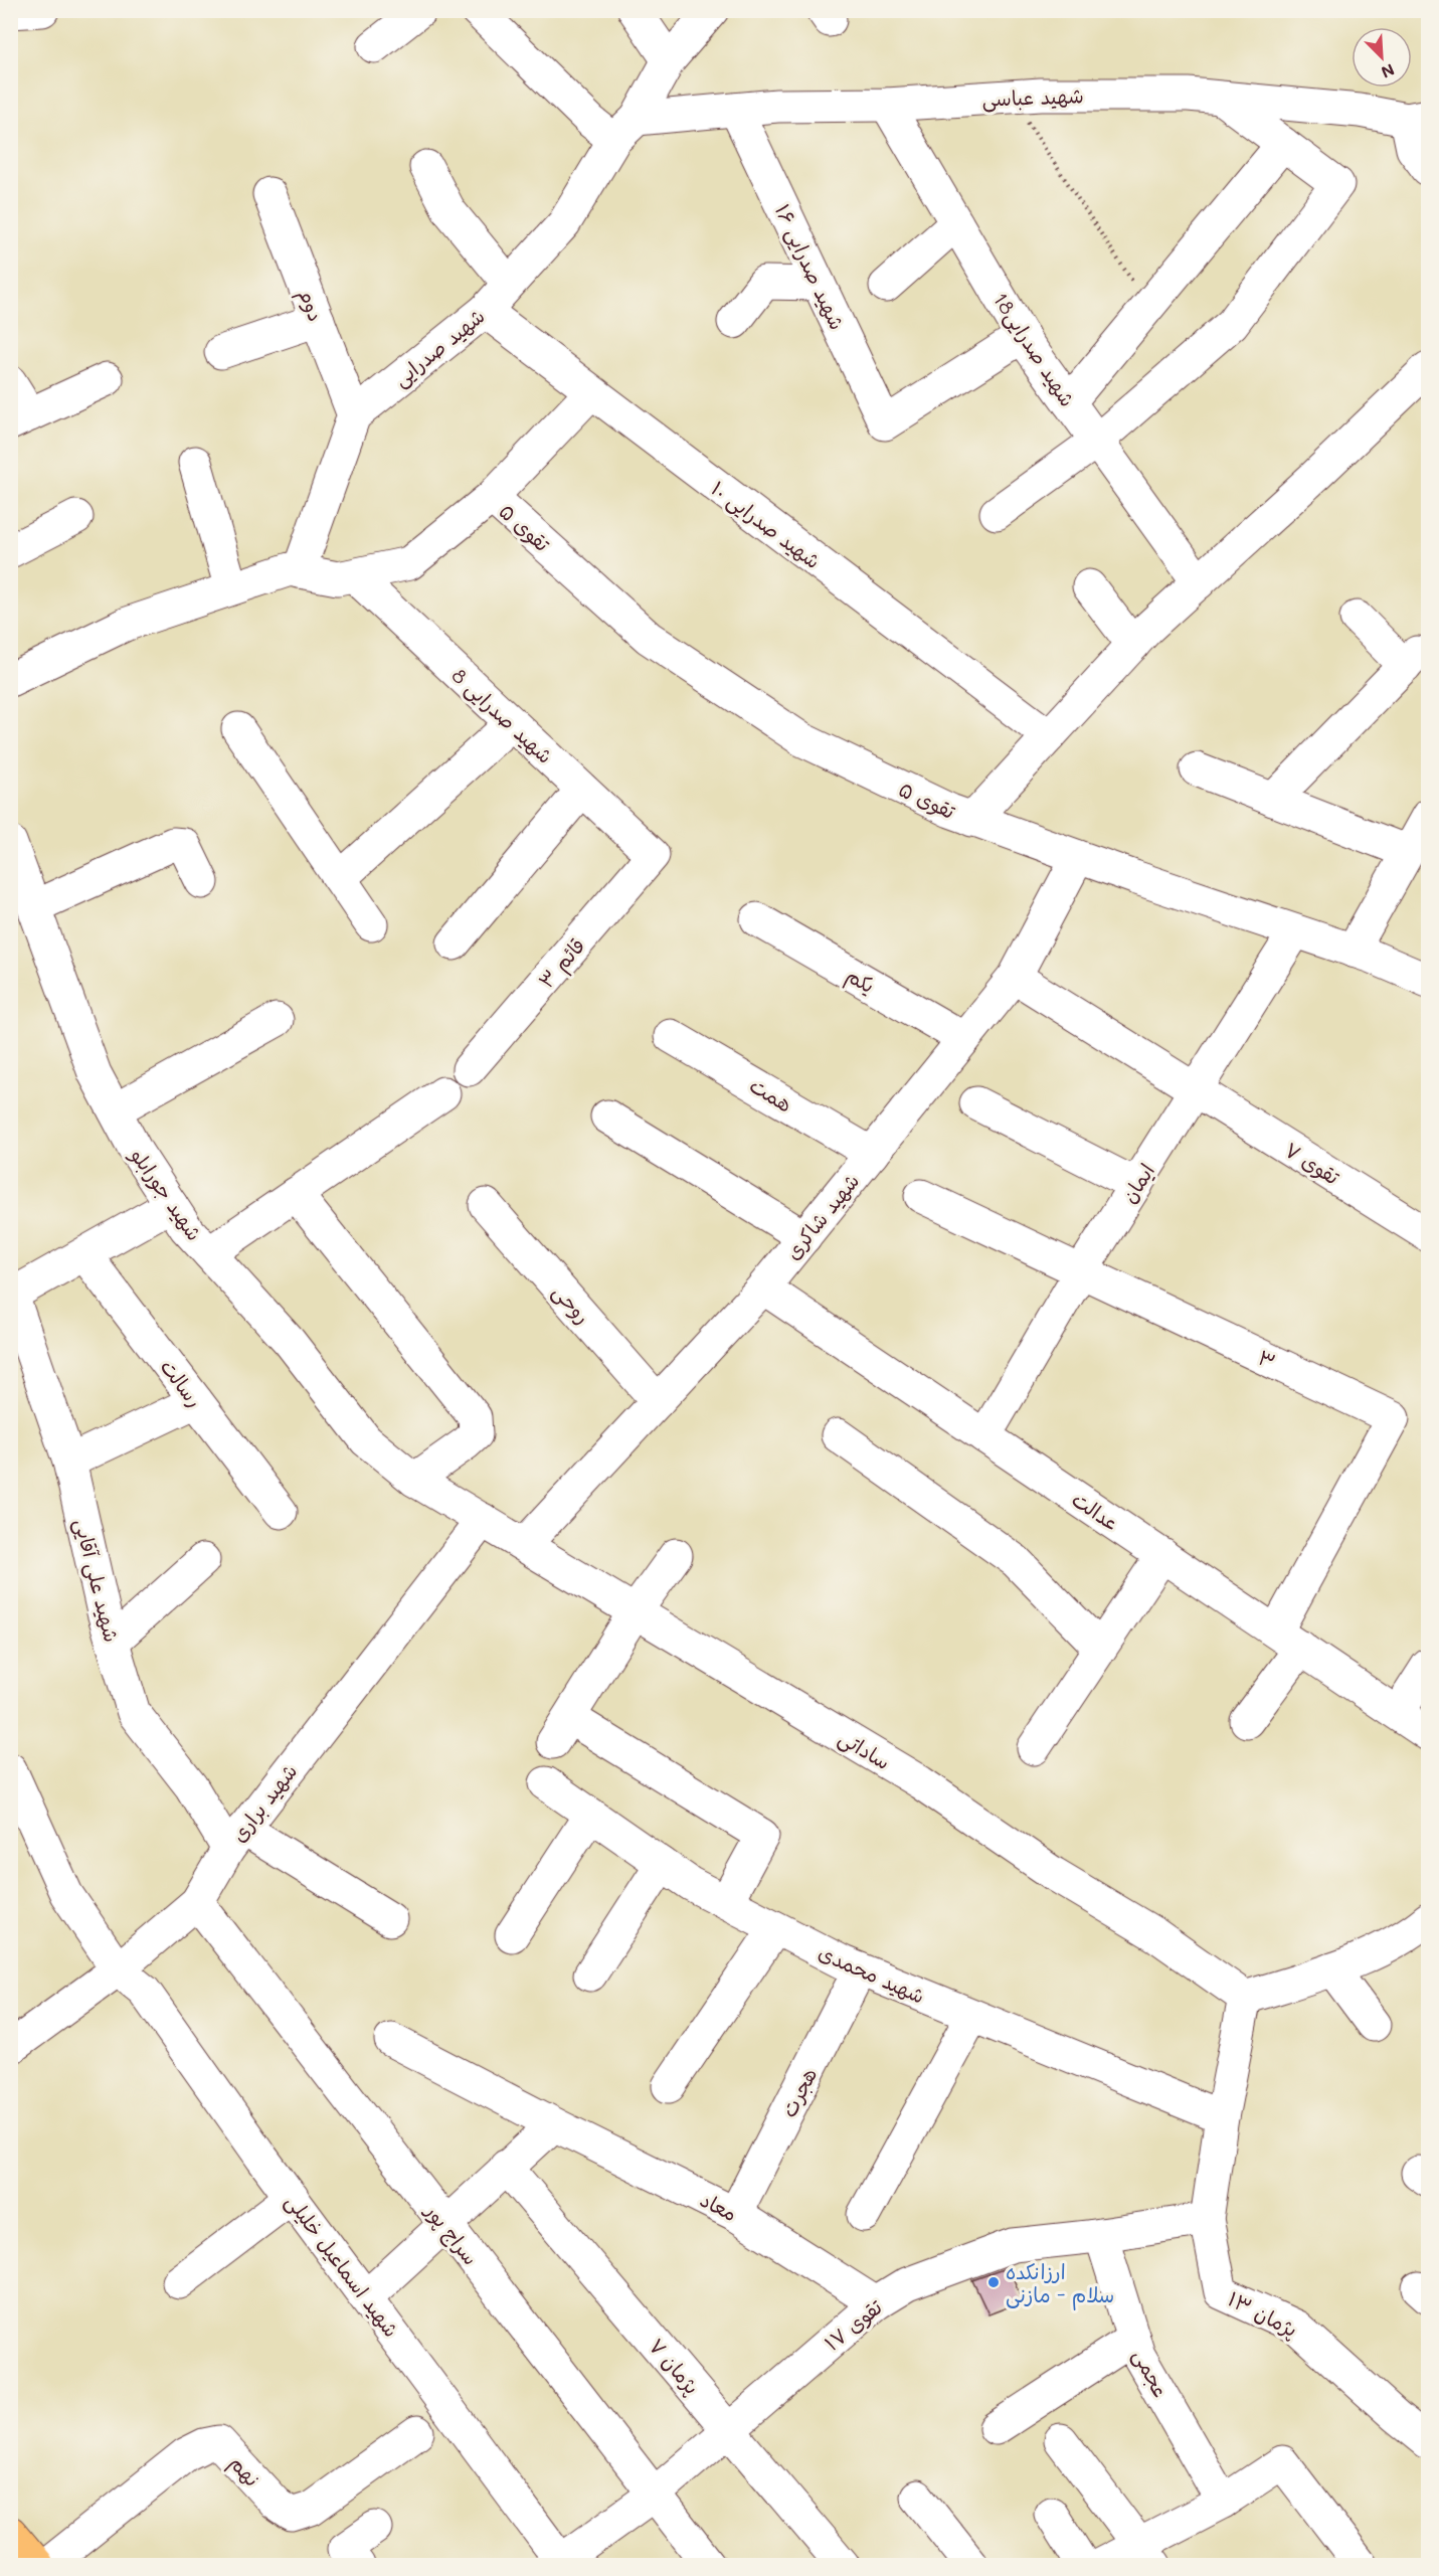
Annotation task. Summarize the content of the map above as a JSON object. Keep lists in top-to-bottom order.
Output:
{
  "streets": {
    "street": [
      "شهید عباسی",
      "شهید صدرایی ۱۶",
      "دوم",
      "شهید صدرایی",
      "شهید صدرایی18",
      "شهید صدرایی ۱۰",
      "تقوی ۵",
      "شهید صدرایی 8",
      "قائم ۳",
      "یکم",
      "همت",
      "تقوی ۷",
      "ایمان",
      "شهید جورابلو",
      "شهید شاکری",
      "روحی",
      "۳",
      "رسالت",
      "عدالت",
      "شهید علی آقایی",
      "ساداتی",
      "شهید براری",
      "شهید محمدی",
      "هجرت",
      "معاد",
      "سراج پور",
      "شهید اسماعیل خلیلی",
      "پژمان ۱۳",
      "تقوی ۱۷",
      "پژمان ۷",
      "عجمی",
      "نهم"
    ]
  },
  "crossings": [
    ["شهید عباسی", "شهید صدرایی ۱۶"],
    ["شهید عباسی", "شهید صدرایی"],
    ["شهید عباسی", "شهید صدرایی18"],
    ["شهید صدرایی ۱۶", "شهید صدرایی18"],
    ["دوم", "شهید صدرایی"],
    ["شهید صدرایی", "شهید صدرایی ۱۰"],
    ["تقوی ۵", "ایمان"],
    ["تقوی ۵", "شهید شاکری"],
    ["شهید صدرایی 8", "قائم ۳"],
    ["یکم", "شهید شاکری"],
    ["همت", "شهید شاکری"],
    ["تقوی ۷", "ایمان"],
    ["تقوی ۷", "شهید شاکری"],
    ["ایمان", "۳"],
    ["ایمان", "عدالت"],
    ["شهید جورابلو", "ساداتی"],
    ["شهید جورابلو", "شهید براری"],
    ["شهید شاکری", "روحی"],
    ["شهید شاکری", "عدالت"],
    ["شهید شاکری", "ساداتی"],
    ["۳", "عدالت"],
    ["شهید علی آقایی", "شهید براری"],
    ["ساداتی", "شهید براری"],
    ["ساداتی", "پژمان ۱۳"],
    ["شهید براری", "سراج پور"],
    ["شهید براری", "شهید اسماعیل خلیلی"],
    ["شهید محمدی", "هجرت"],
    ["شهید محمدی", "پژمان ۱۳"],
    ["هجرت", "معاد"],
    ["معاد", "تقوی ۱۷"],
    ["سراج پور", "تقوی ۱۷"],
    ["شهید اسماعیل خلیلی", "تقوی ۱۷"],
    ["پژمان ۱۳", "تقوی ۱۷"],
    ["تقوی ۱۷", "پژمان ۷"],
    ["تقوی ۱۷", "عجمی"]
  ],
  "places": ["ارزانکده سلام - مازنی"],
  "north": "bottom right"
}
